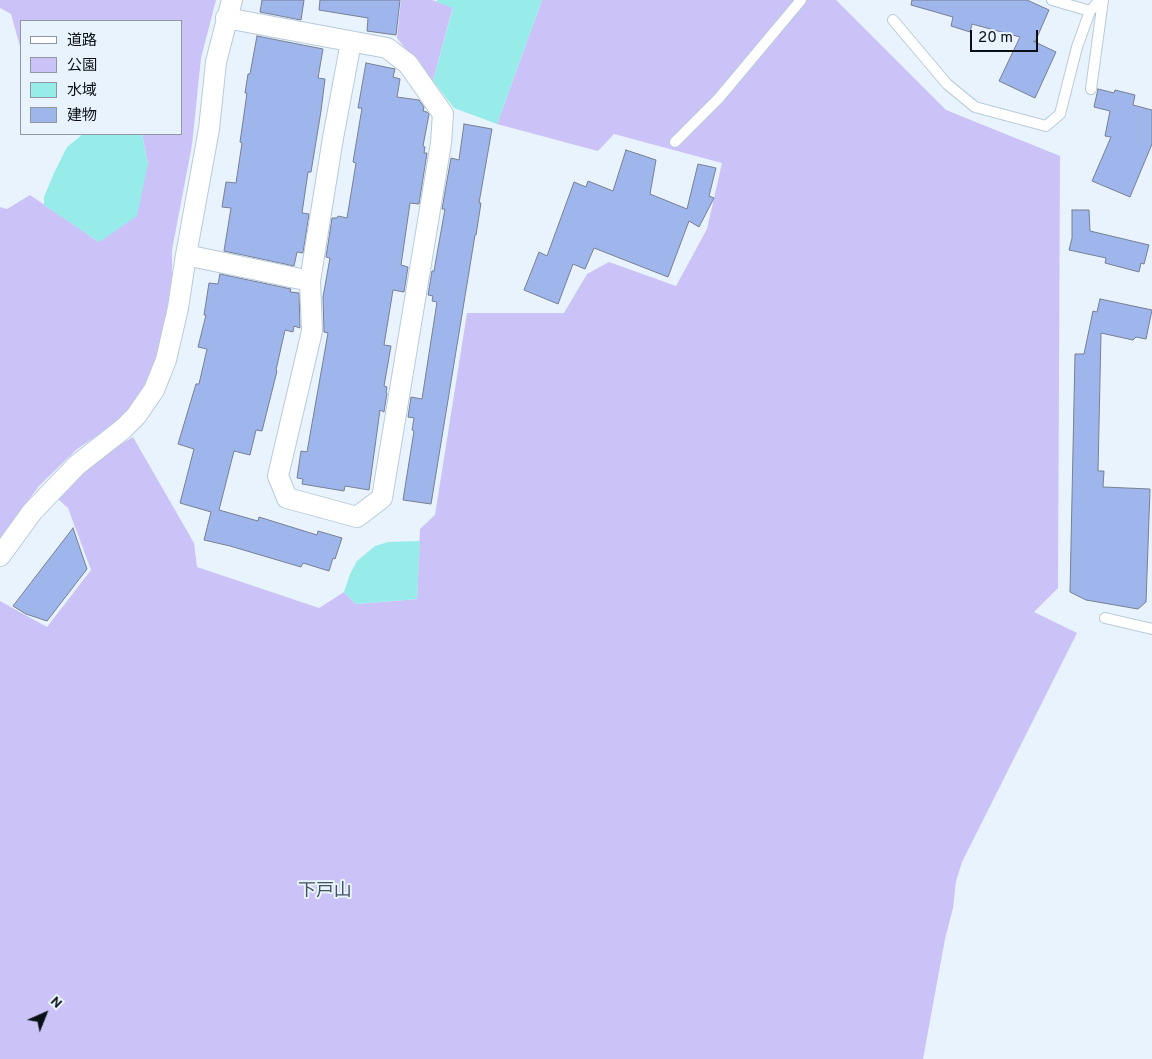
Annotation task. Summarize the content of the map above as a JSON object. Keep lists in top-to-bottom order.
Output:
{
  "districts": ["下戸山"],
  "legend": [
    "道路",
    "公園",
    "水域",
    "建物"
  ],
  "scale_bar": "20 m",
  "north": "top right"
}
